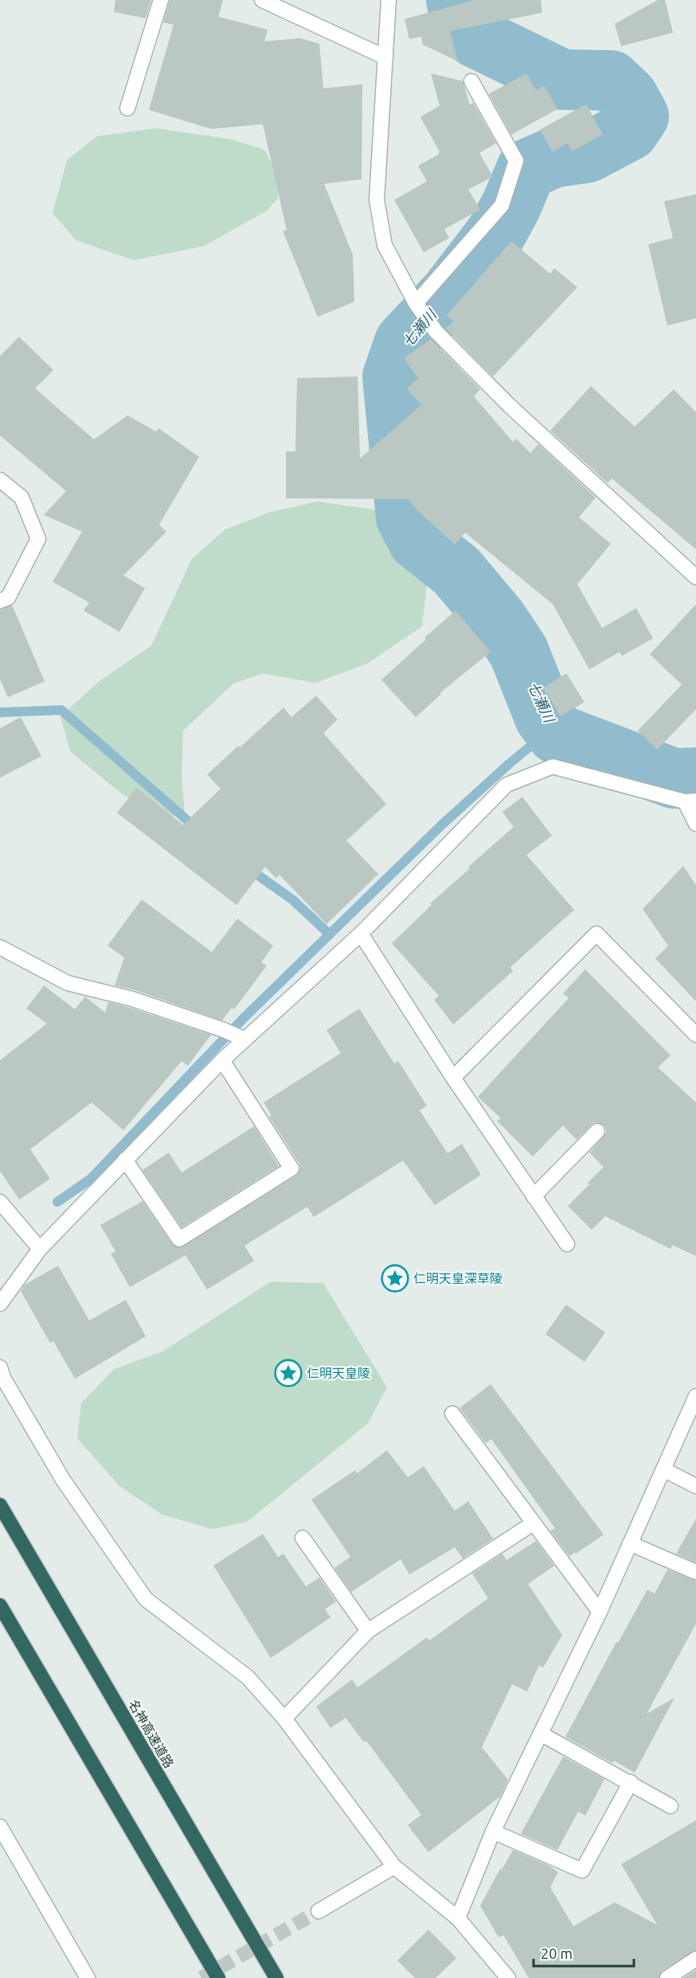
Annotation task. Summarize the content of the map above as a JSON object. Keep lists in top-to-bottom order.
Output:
{
  "streets": {
    "highway": ["名神高速道路"]
  },
  "water": ["七瀬川"],
  "places": {
    "place": ["仁明天皇深草陵", "仁明天皇陵"]
  },
  "scale_bar": "20 m"
}
